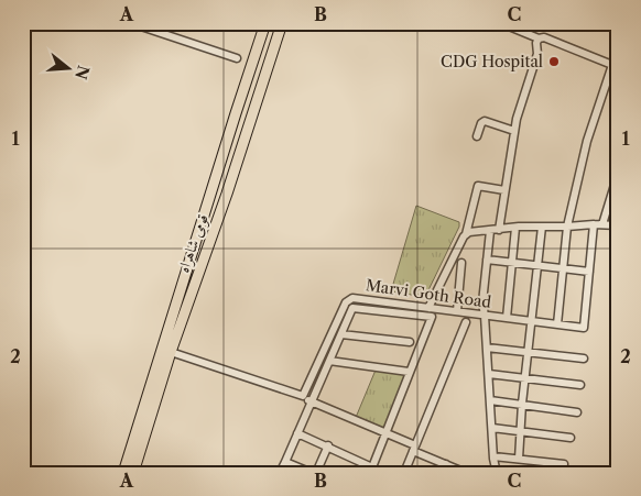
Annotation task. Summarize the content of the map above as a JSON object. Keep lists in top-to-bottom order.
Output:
{
  "streets": {
    "highway": ["قومی شاہراہ"],
    "street": ["Marvi Goth Road"]
  },
  "places": ["CDG Hospital"],
  "north": "right",
  "grid": {
    "columns": ["A", "B", "C"],
    "rows": ["1", "2"]
  }
}
